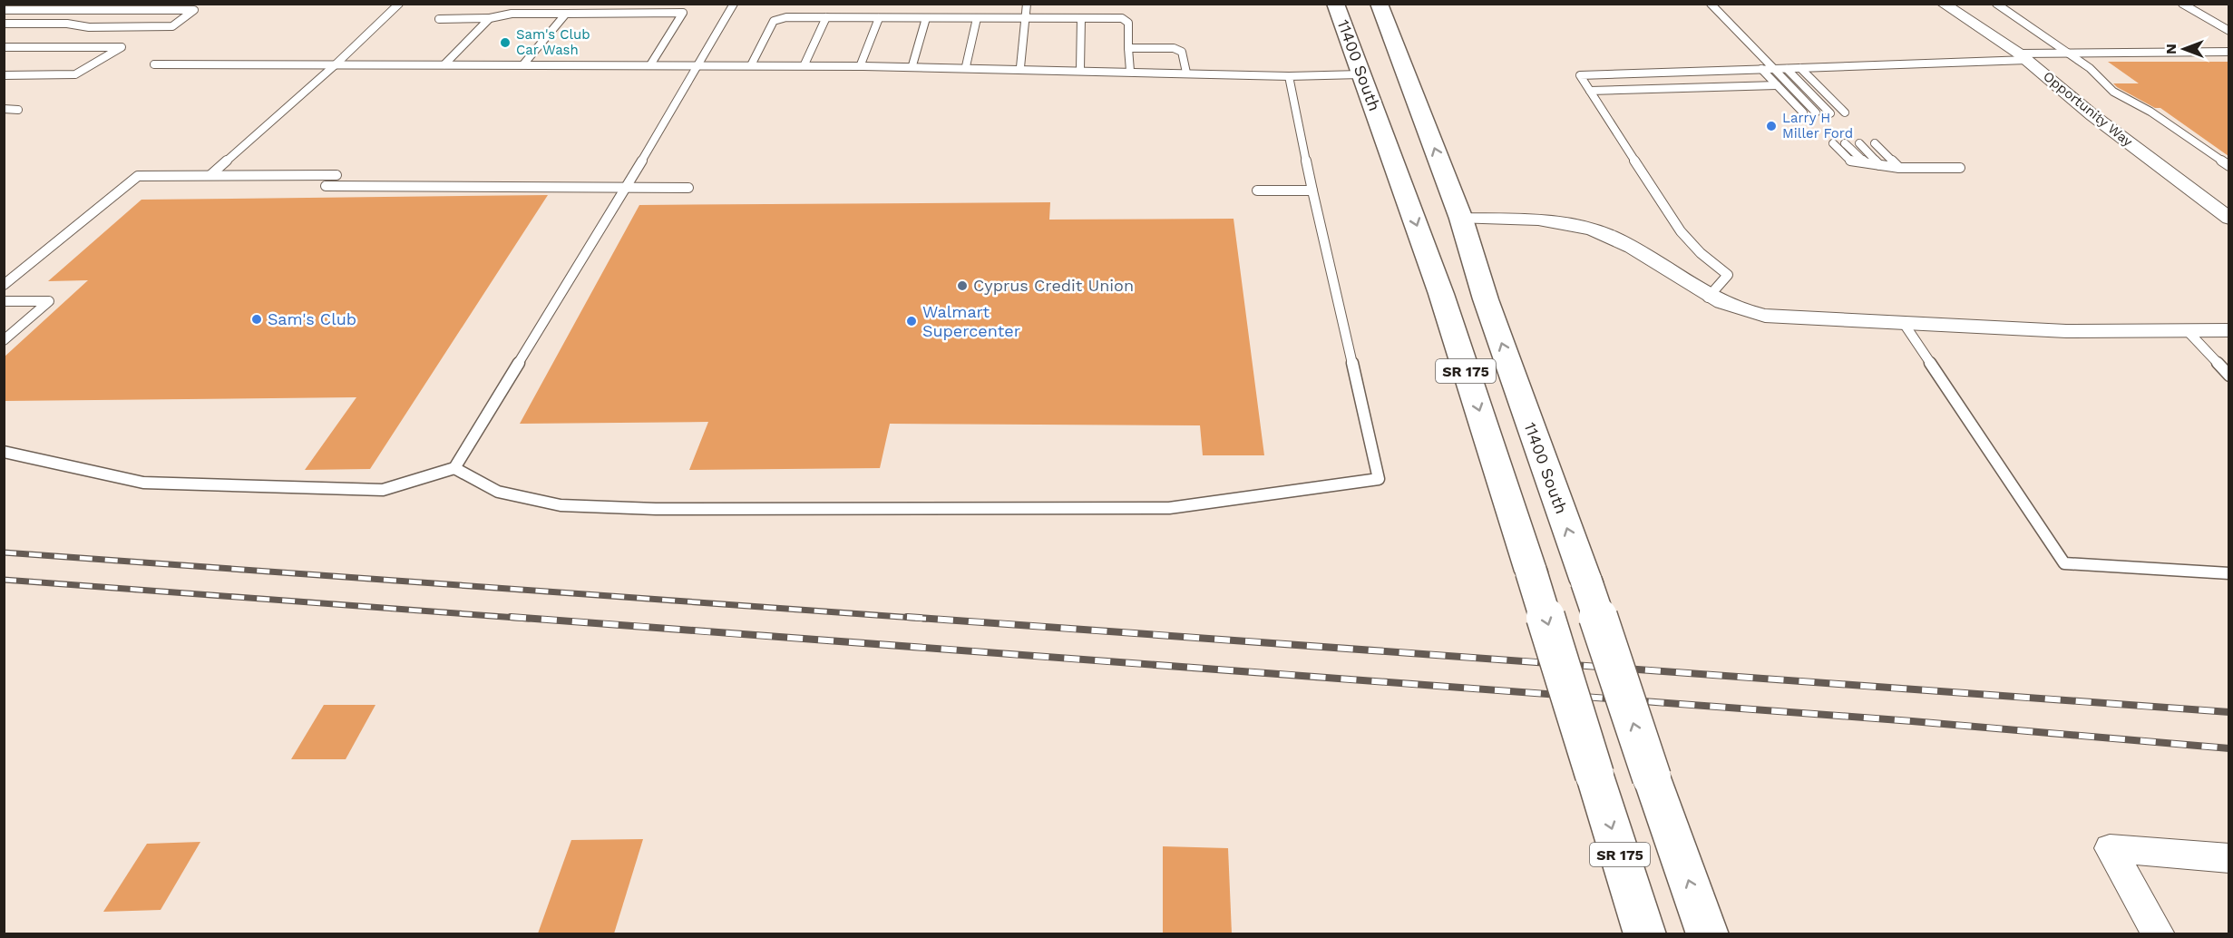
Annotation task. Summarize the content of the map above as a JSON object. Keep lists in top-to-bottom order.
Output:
{
  "streets": {
    "main road": ["11400 South", "SR 175"],
    "street": ["Opportunity Way"]
  },
  "places": [
    "Sam's Club Car Wash",
    "Larry H Miller Ford",
    "Cyprus Credit Union",
    "Sam's Club",
    "Walmart Supercenter"
  ],
  "north": "left"
}
